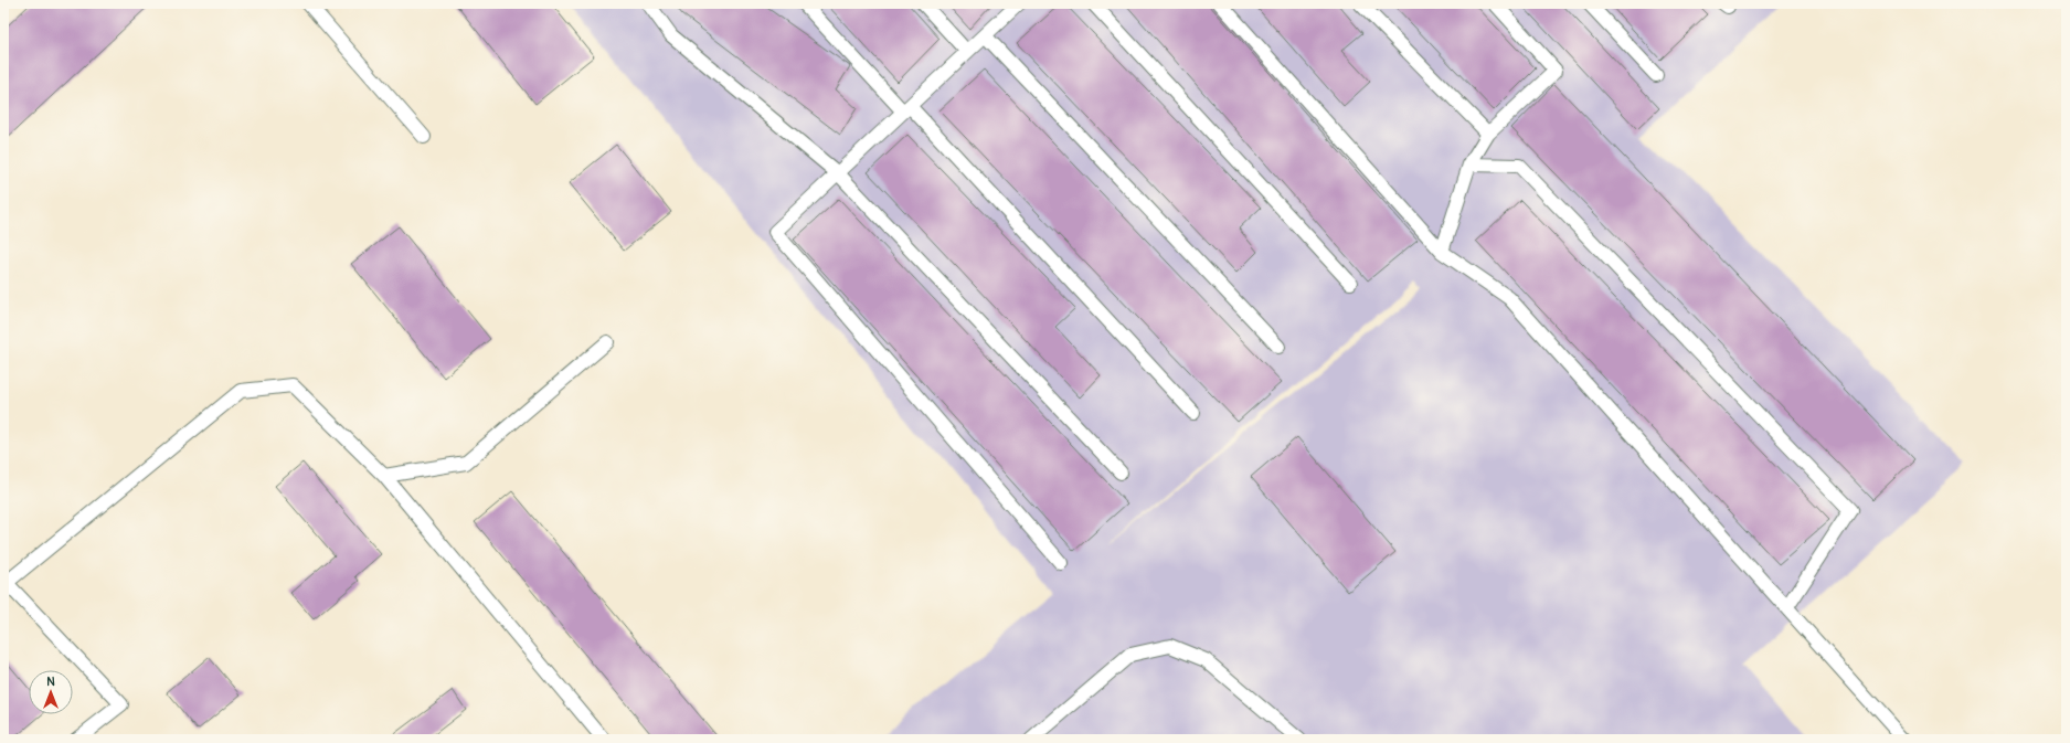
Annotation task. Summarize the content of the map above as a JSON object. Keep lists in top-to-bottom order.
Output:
{
  "north": "top"
}
